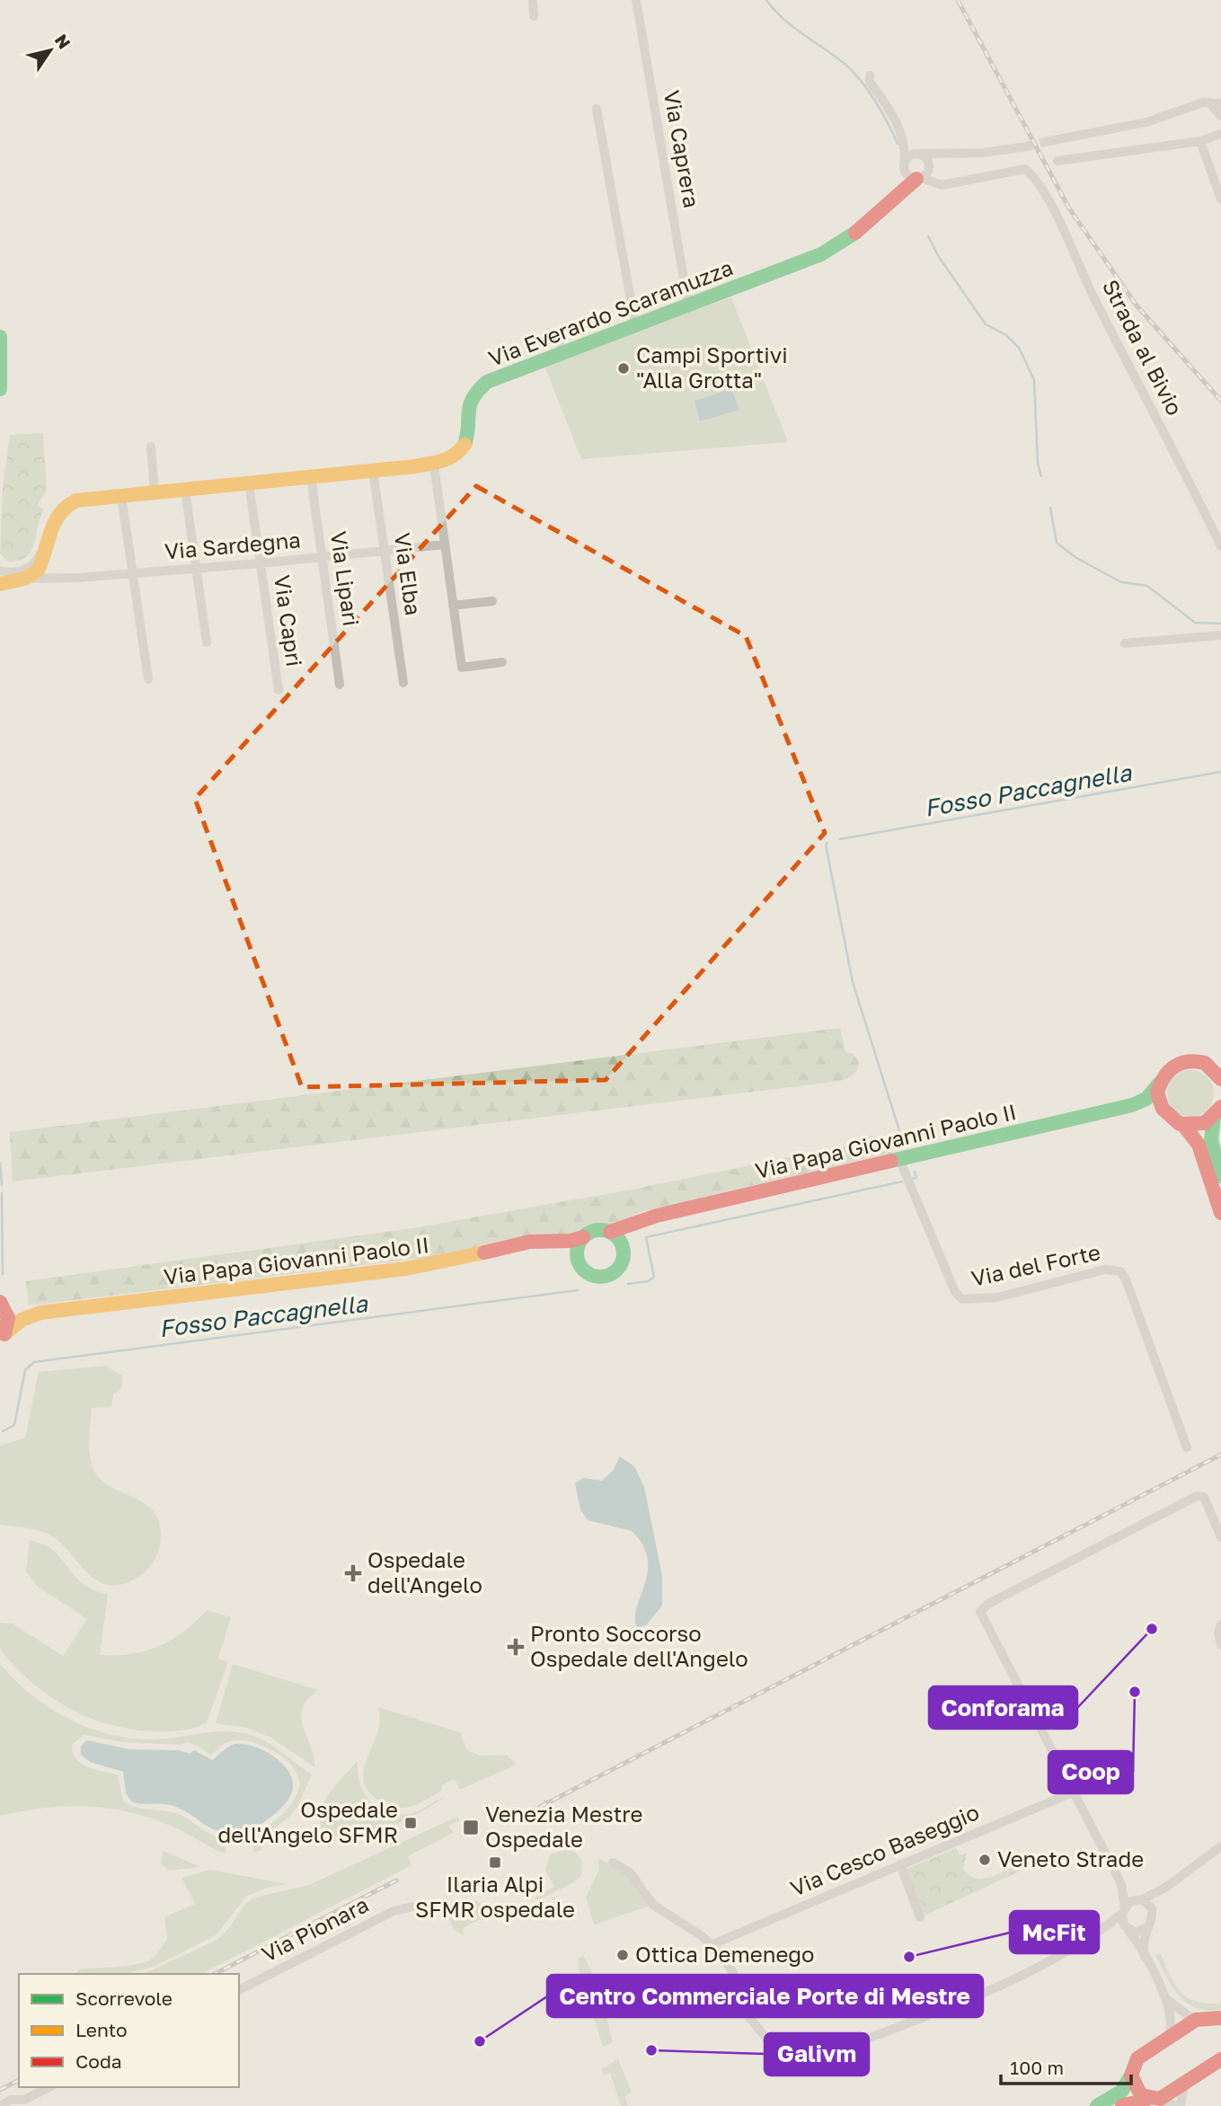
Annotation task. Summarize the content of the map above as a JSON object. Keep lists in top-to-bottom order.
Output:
{
  "streets": {
    "main road": ["Via Everardo Scaramuzza", "Via Papa Giovanni Paolo II"],
    "street": [
      "Via Caprera",
      "Strada al Bivio",
      "Via Sardegna",
      "Via Elba",
      "Via Lipari",
      "Via Capri",
      "Via del Forte",
      "Via Cesco Baseggio",
      "Via Pionara"
    ]
  },
  "crossings": [
    ["Via Caprera", "Via Everardo Scaramuzza"],
    ["Via Everardo Scaramuzza", "Strada al Bivio"],
    ["Via Everardo Scaramuzza", "Via Sardegna"],
    ["Via Everardo Scaramuzza", "Via Elba"],
    ["Via Everardo Scaramuzza", "Via Lipari"],
    ["Via Everardo Scaramuzza", "Via Capri"],
    ["Via Sardegna", "Via Elba"],
    ["Via Sardegna", "Via Lipari"],
    ["Via Sardegna", "Via Capri"],
    ["Via Papa Giovanni Paolo II", "Via del Forte"]
  ],
  "water": ["Fosso Paccagnella"],
  "places": {
    "other": [
      "Campi Sportivi \"Alla Grotta\"",
      "Conforama",
      "Coop",
      "Veneto Strade",
      "Ottica Demenego",
      "McFit",
      "Centro Commerciale Porte di Mestre",
      "Galivm"
    ],
    "health": ["Ospedale dell'Angelo", "Pronto Soccorso Ospedale dell'Angelo"],
    "transit": ["Ospedale dell'Angelo SFMR", "Venezia Mestre Ospedale", "Ilaria Alpi SFMR ospedale"]
  },
  "legend": ["Scorrevole", "Lento", "Coda"],
  "scale_bar": "100 m",
  "north": "top right"
}
